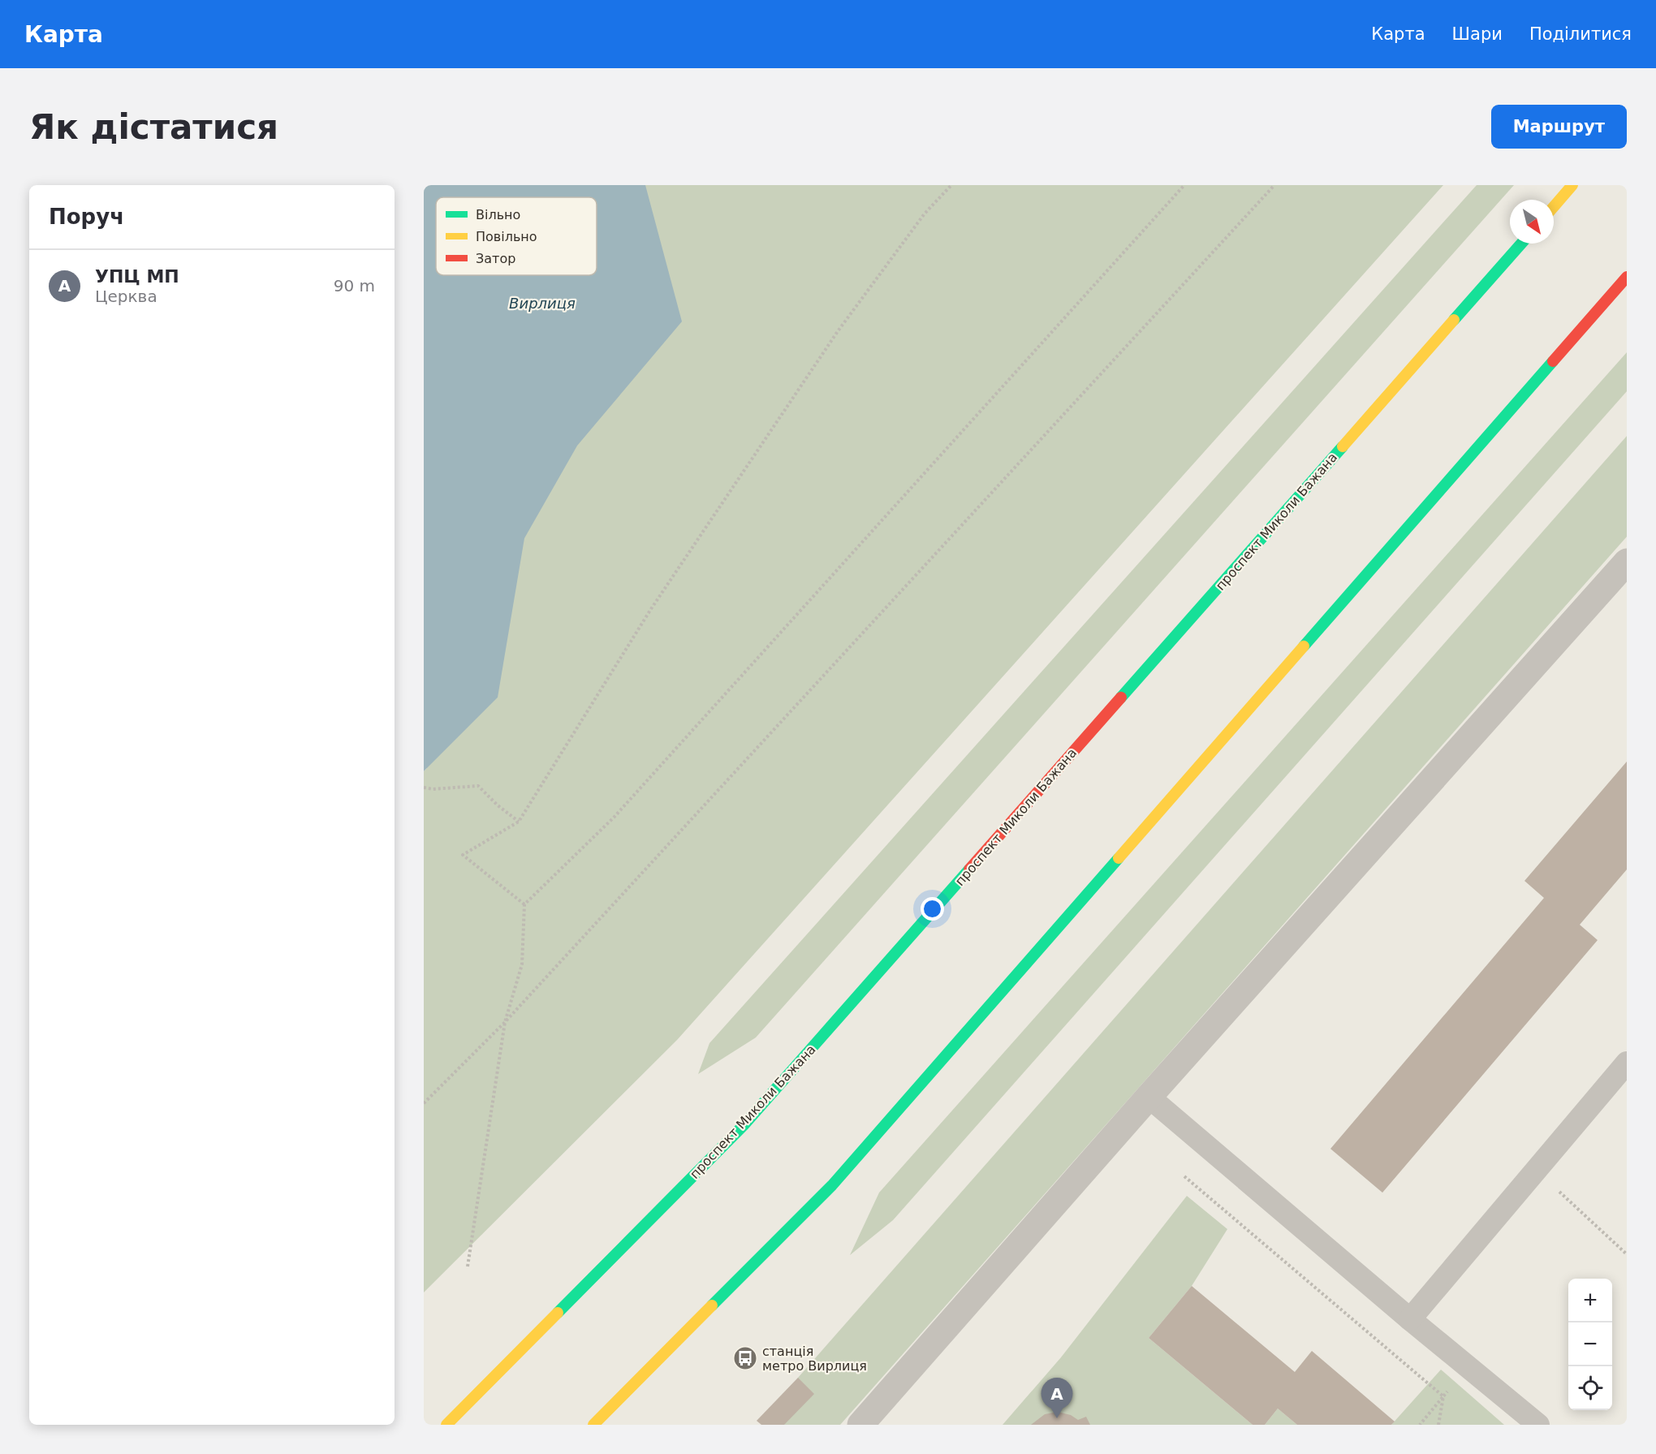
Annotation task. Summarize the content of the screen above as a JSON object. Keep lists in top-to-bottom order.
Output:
{
  "streets": {
    "highway": ["проспект Миколи Бажана"]
  },
  "water": ["Вирлиця"],
  "places": {
    "bus stop": ["станція метро Вирлиця"]
  },
  "legend": ["Вільно", "Повільно", "Затор"],
  "north": "bottom right",
  "page": {
    "header": "Карта",
    "nav": ["Карта", "Шари", "Поділитися"],
    "buttons": "Маршрут",
    "title": "Як дістатися",
    "heading": "Поруч",
    "list": [
      {
        "mark": "A",
        "name": "УПЦ МП",
        "note": "Церква",
        "value": "90 m"
      }
    ],
    "map_buttons": ["+", "−"],
    "pins": "A"
  }
}
